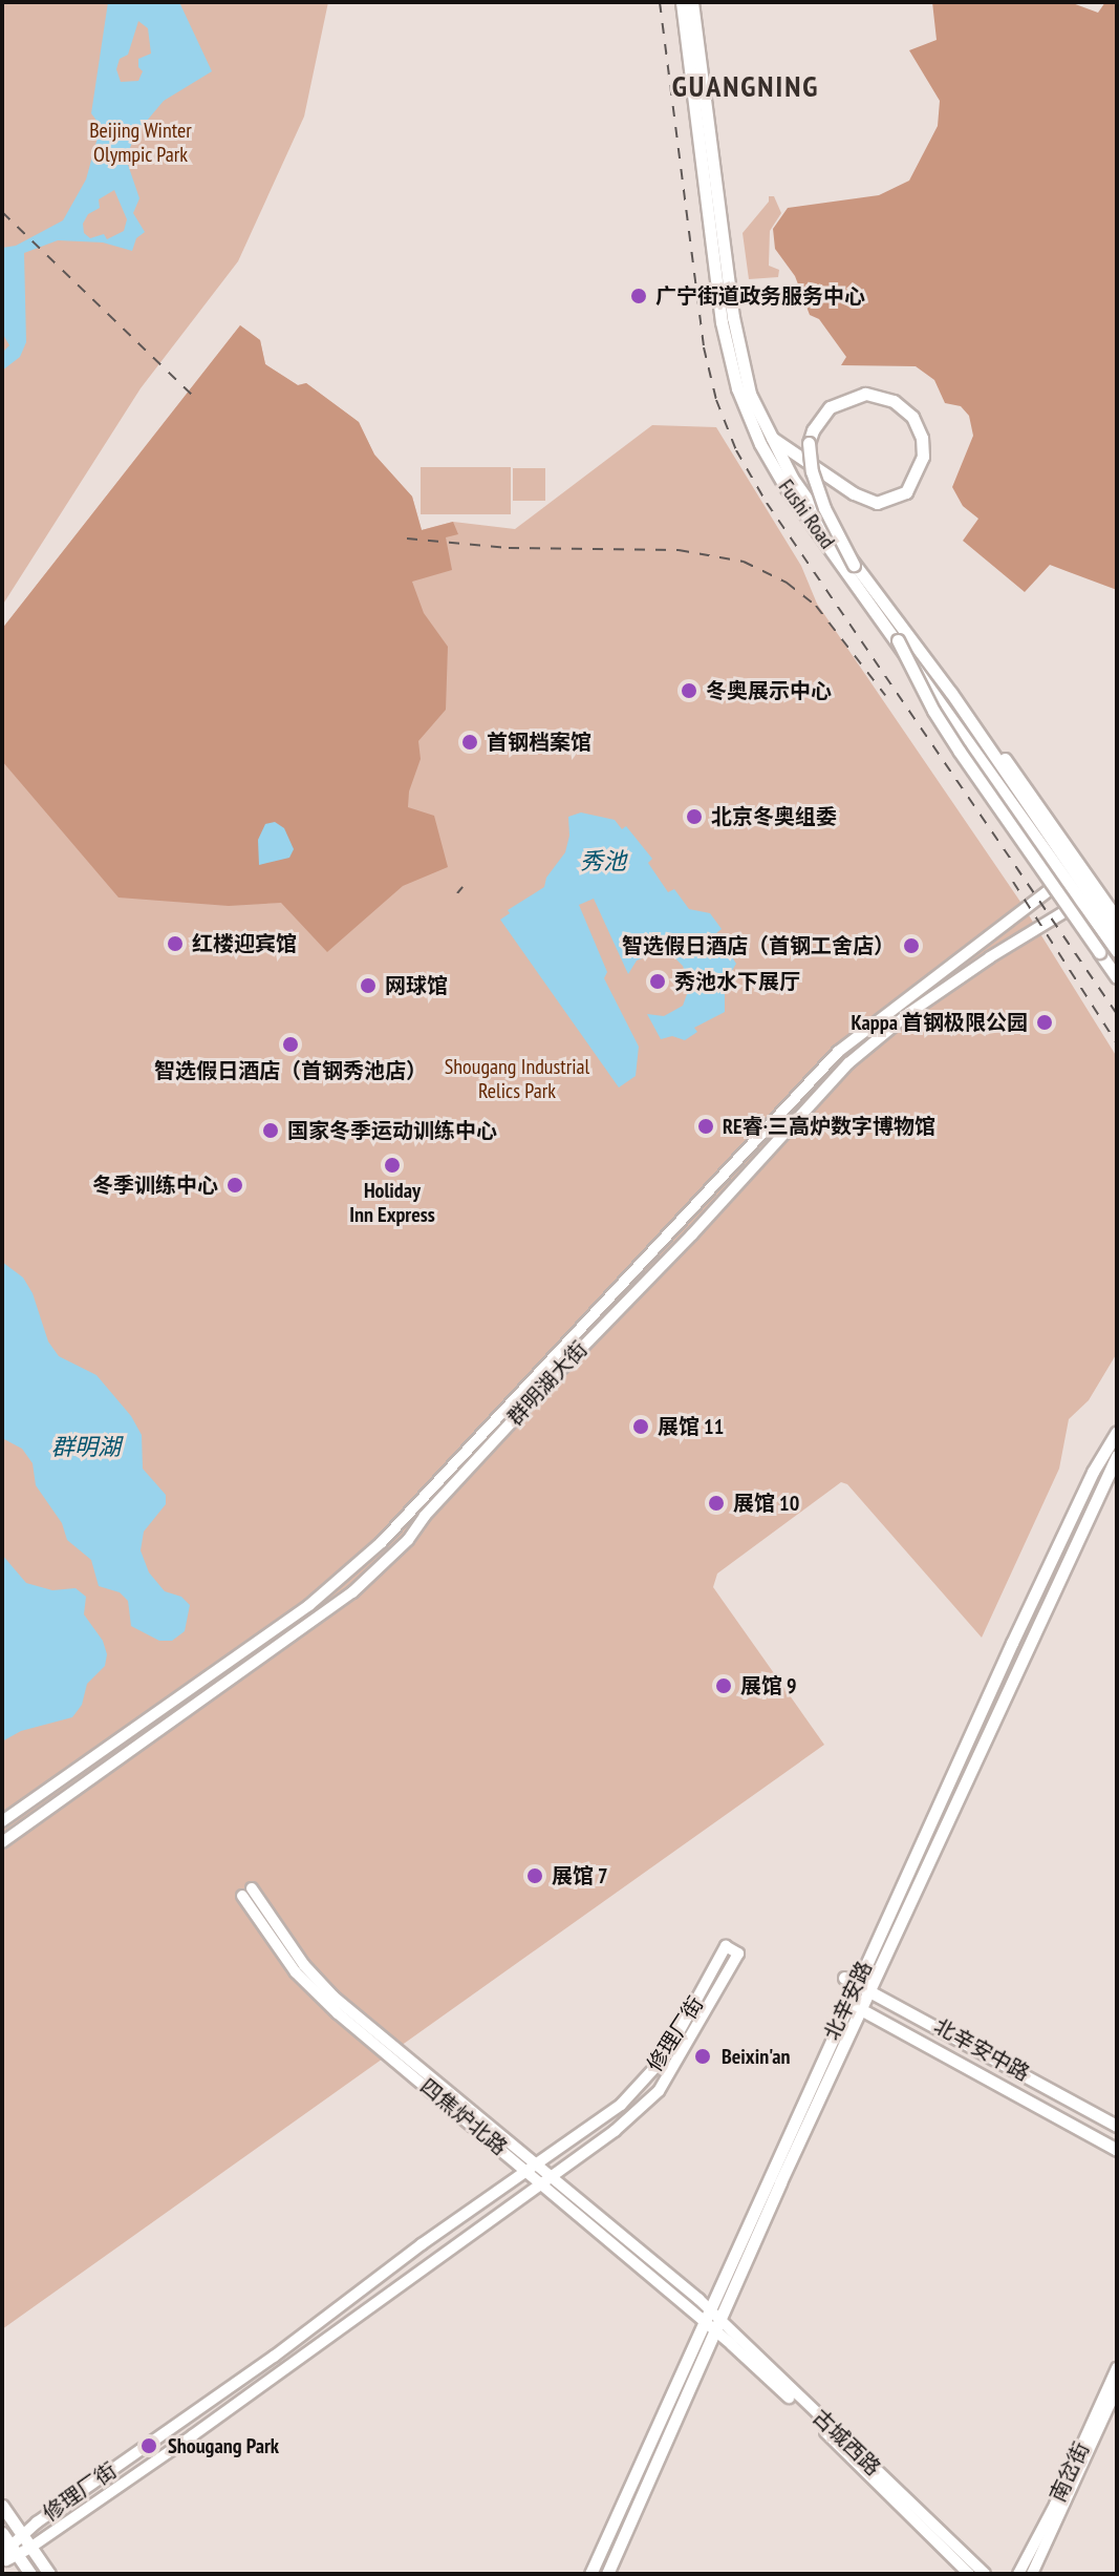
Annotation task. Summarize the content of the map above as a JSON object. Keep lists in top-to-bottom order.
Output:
{
  "streets": {
    "main road": [
      "Fushi Road",
      "群明湖大街",
      "北辛安路",
      "修理厂街",
      "北辛安中路",
      "四焦炉北路",
      "古城西路",
      "南岔街"
    ]
  },
  "crossings": [
    ["北辛安路", "北辛安中路"],
    ["北辛安路", "四焦炉北路"],
    ["北辛安路", "古城西路"],
    ["修理厂街", "四焦炉北路"],
    ["四焦炉北路", "古城西路"]
  ],
  "districts": ["GUANGNING"],
  "water": ["秀池", "群明湖"],
  "parks": ["Beijing Winter Olympic Park", "Shougang Industrial Relics Park"],
  "places": [
    "广宁街道政务服务中心",
    "冬奥展示中心",
    "首钢档案馆",
    "北京冬奥组委",
    "红楼迎宾馆",
    "智选假日酒店（首钢工舍店）",
    "秀池水下展厅",
    "网球馆",
    "Kappa 首钢极限公园",
    "智选假日酒店（首钢秀池店）",
    "RE睿·三高炉数字博物馆",
    "国家冬季运动训练中心",
    "Holiday Inn Express",
    "冬季训练中心",
    "展馆 11",
    "展馆 10",
    "展馆 9",
    "展馆 7",
    "Beixin'an",
    "Shougang Park"
  ]
}
